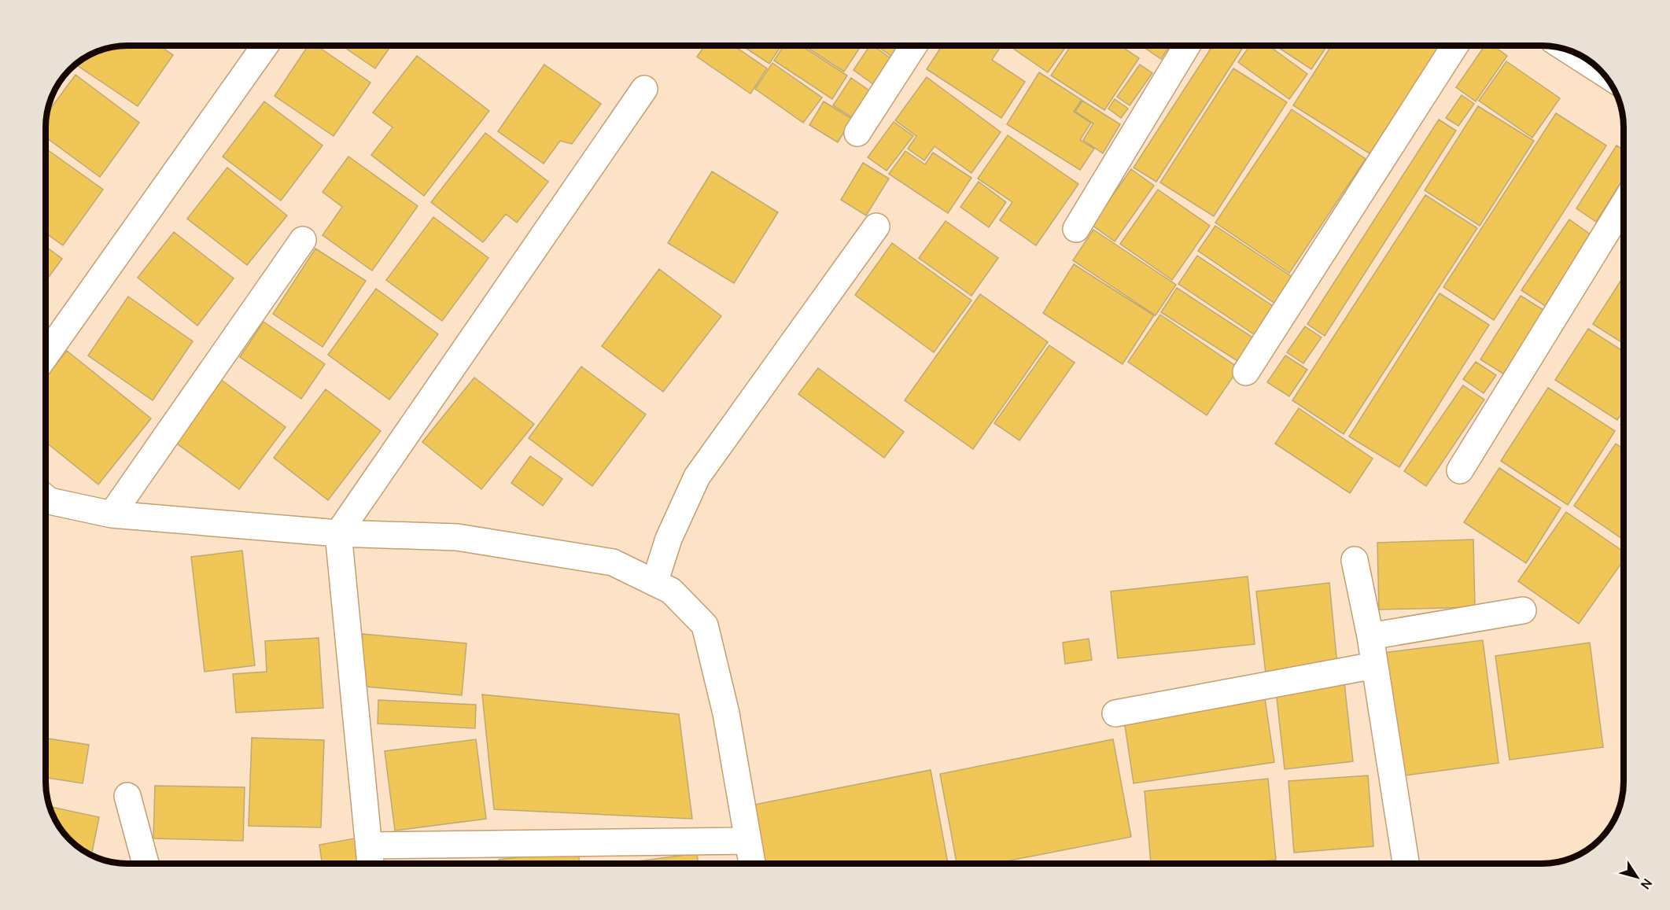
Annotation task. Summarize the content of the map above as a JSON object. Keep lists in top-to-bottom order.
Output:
{
  "north": "bottom right"
}
